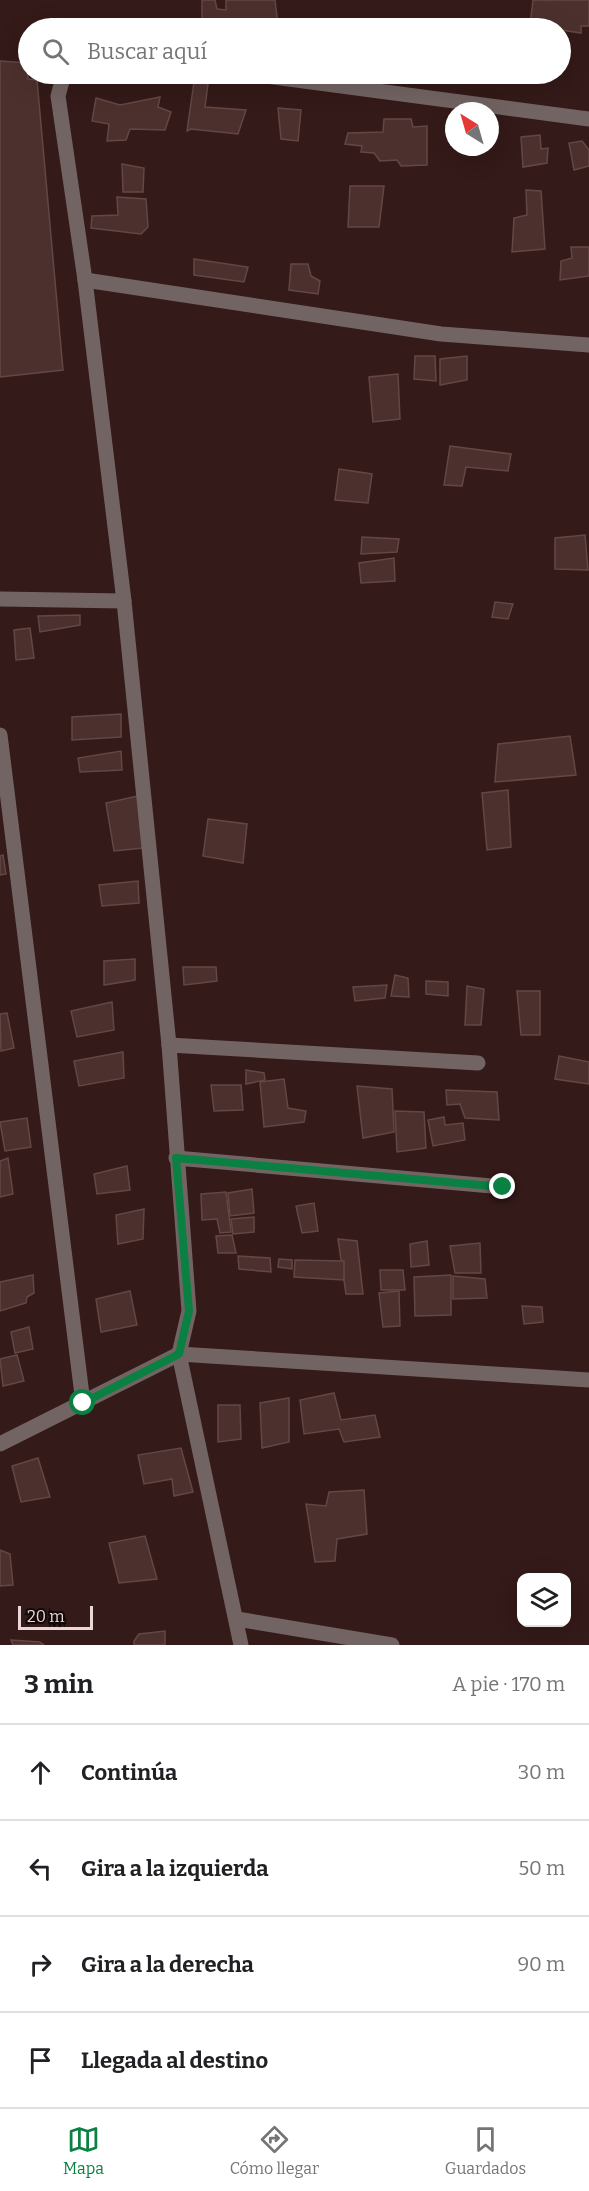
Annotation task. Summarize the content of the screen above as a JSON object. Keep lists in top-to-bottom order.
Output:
{
  "scale_bar": "20 m",
  "north": "top left",
  "page": {
    "search": "Buscar aquí",
    "scale": "20 m",
    "heading": ["3 min", "A pie · 170 m"],
    "list": [
      ["Continúa", "30 m"],
      ["Gira a la izquierda", "50 m"],
      ["Gira a la derecha", "90 m"],
      "Llegada al destino"
    ],
    "nav": ["Mapa", "Cómo llegar", "Guardados"]
  }
}
